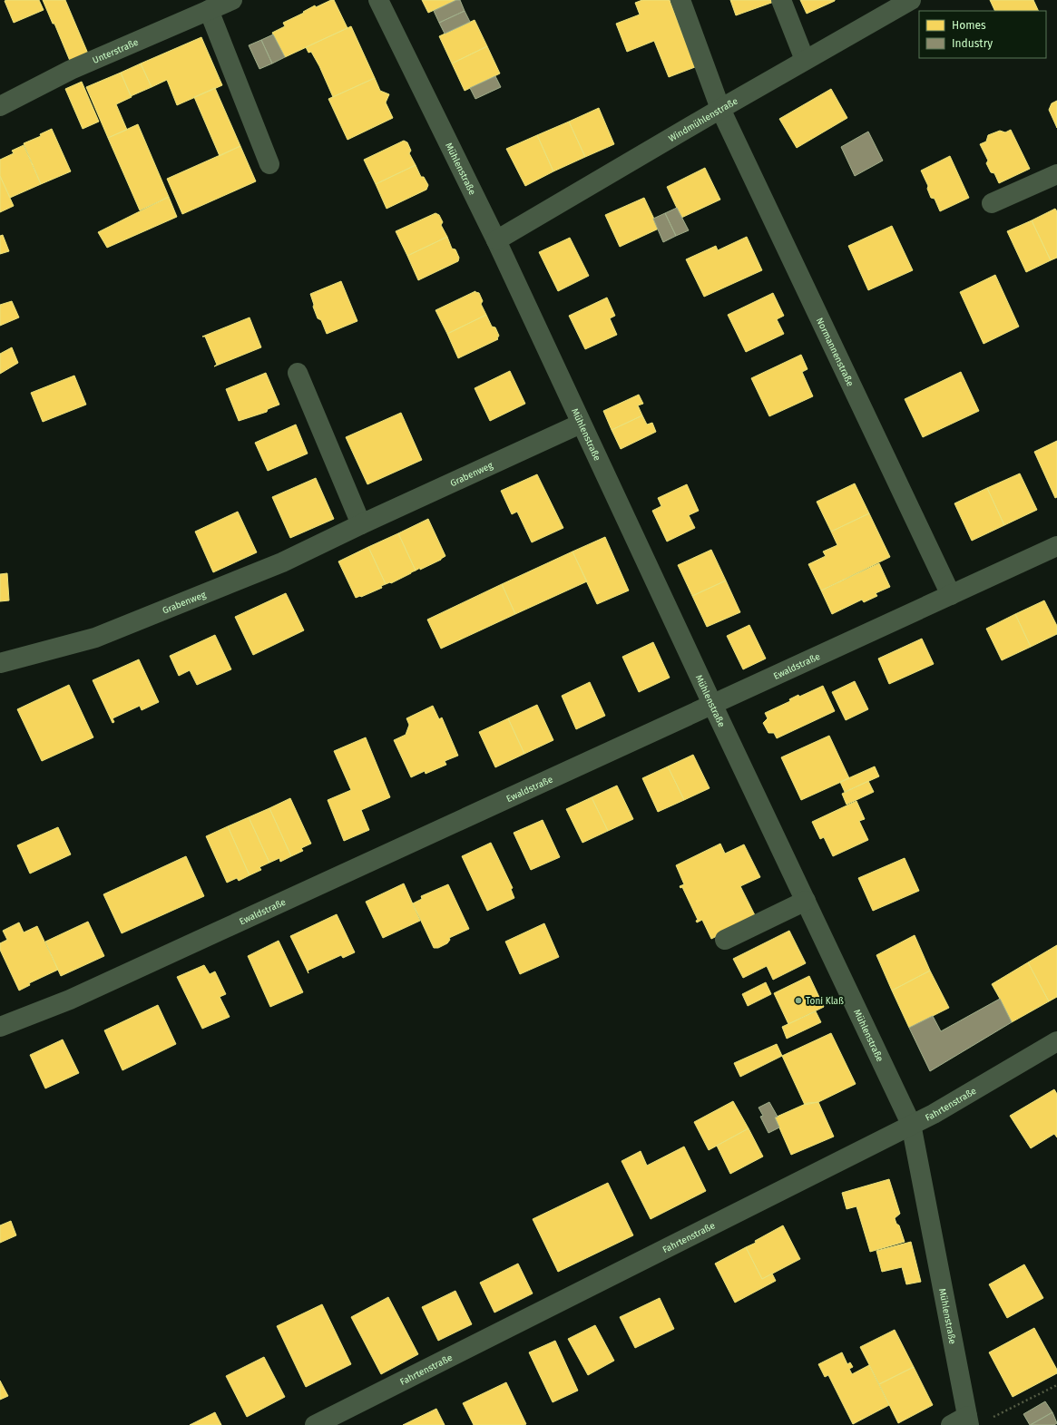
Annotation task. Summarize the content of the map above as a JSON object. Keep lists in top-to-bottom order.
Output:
{
  "streets": {
    "street": [
      "Unterstraße",
      "Windmühlenstraße",
      "Mühlenstraße",
      "Normannenstraße",
      "Grabenweg",
      "Ewaldstraße",
      "Fahrtenstraße"
    ]
  },
  "crossings": [
    ["Windmühlenstraße", "Mühlenstraße"],
    ["Windmühlenstraße", "Normannenstraße"],
    ["Mühlenstraße", "Grabenweg"],
    ["Mühlenstraße", "Ewaldstraße"],
    ["Mühlenstraße", "Fahrtenstraße"],
    ["Normannenstraße", "Ewaldstraße"]
  ],
  "places": ["Toni Klaß"],
  "legend": ["Homes", "Industry"]
}
